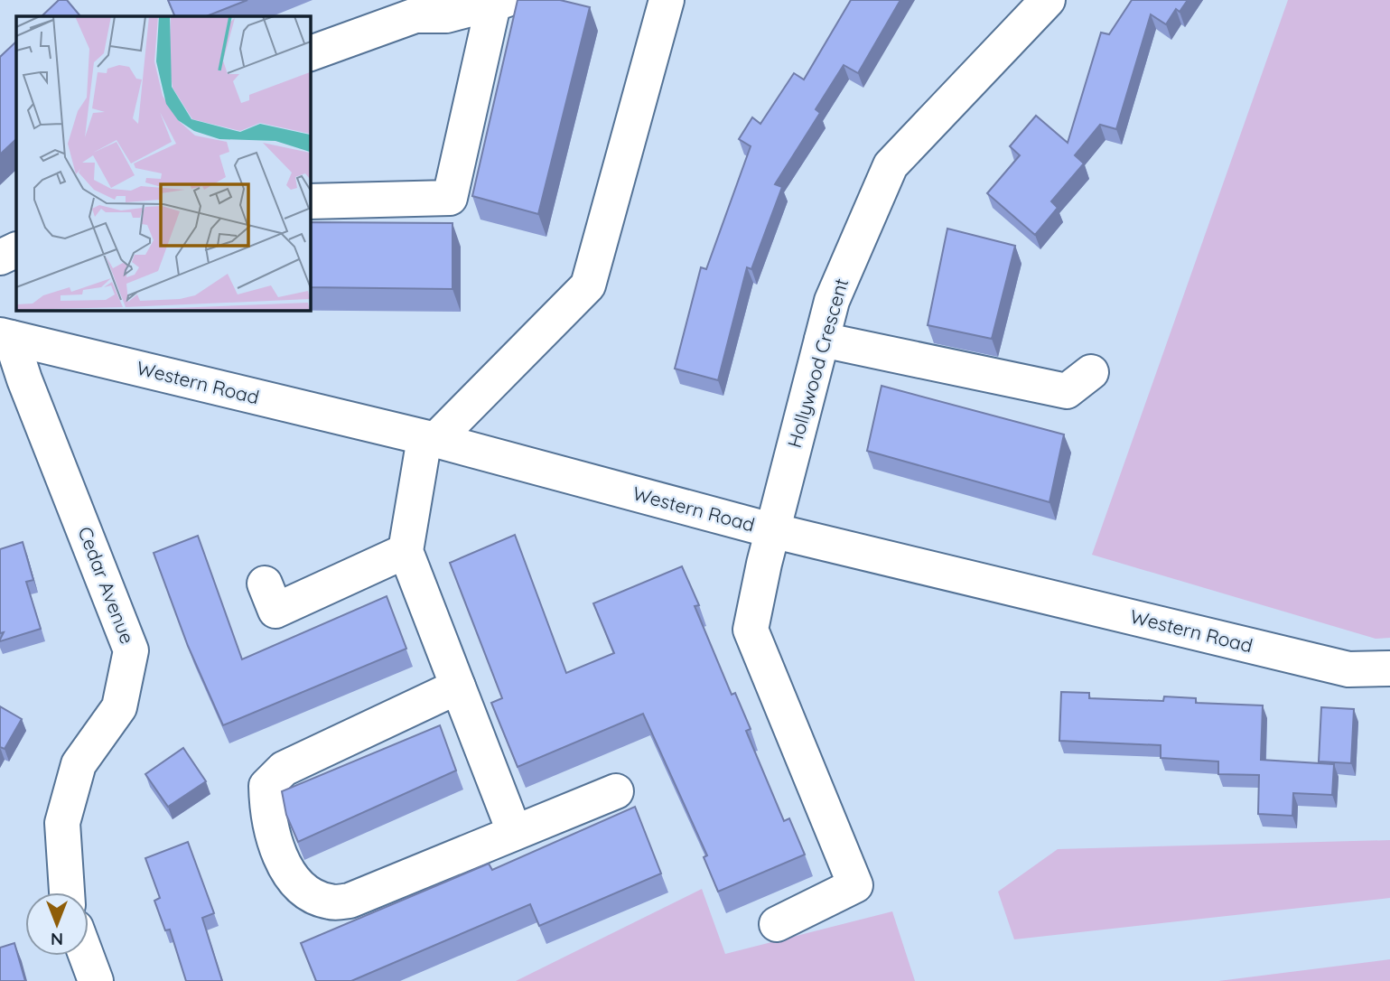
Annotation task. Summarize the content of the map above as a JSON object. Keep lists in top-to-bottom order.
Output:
{
  "streets": {
    "main road": ["Hollywood Crescent", "Western Road", "Cedar Avenue"]
  },
  "crossings": [
    ["Hollywood Crescent", "Western Road"],
    ["Western Road", "Cedar Avenue"]
  ],
  "north": "bottom"
}
